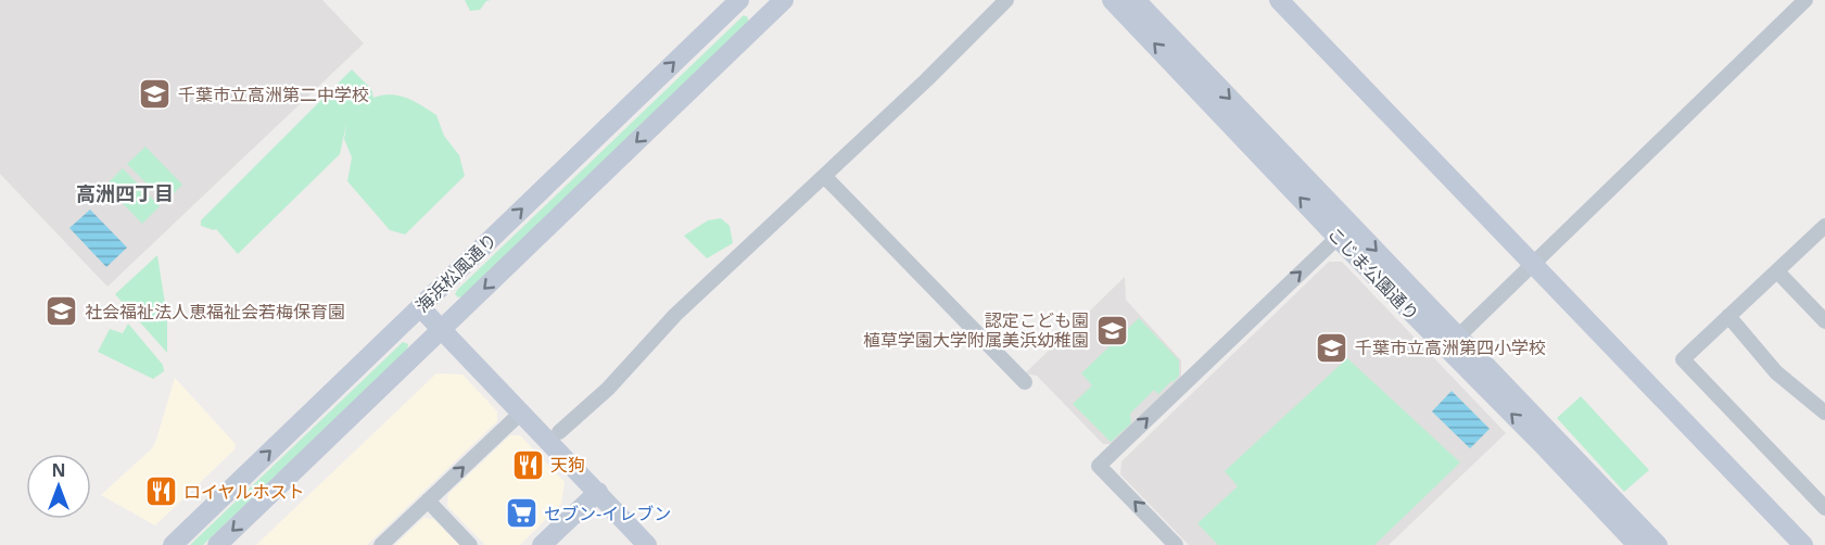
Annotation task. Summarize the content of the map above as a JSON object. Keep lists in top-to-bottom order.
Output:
{
  "streets": {
    "street": ["海浜松風通り", "こじま公園通り"]
  },
  "districts": ["高洲四丁目"],
  "places": {
    "school or university": [
      "千葉市立高洲第二中学校",
      "社会福祉法人恵福祉会若梅保育園",
      "認定こども園 植草学園大学附属美浜幼稚園",
      "千葉市立高洲第四小学校"
    ],
    "restaurant": ["天狗", "ロイヤルホスト"],
    "supermarket": ["セブン-イレブン"]
  },
  "north": "top"
}
